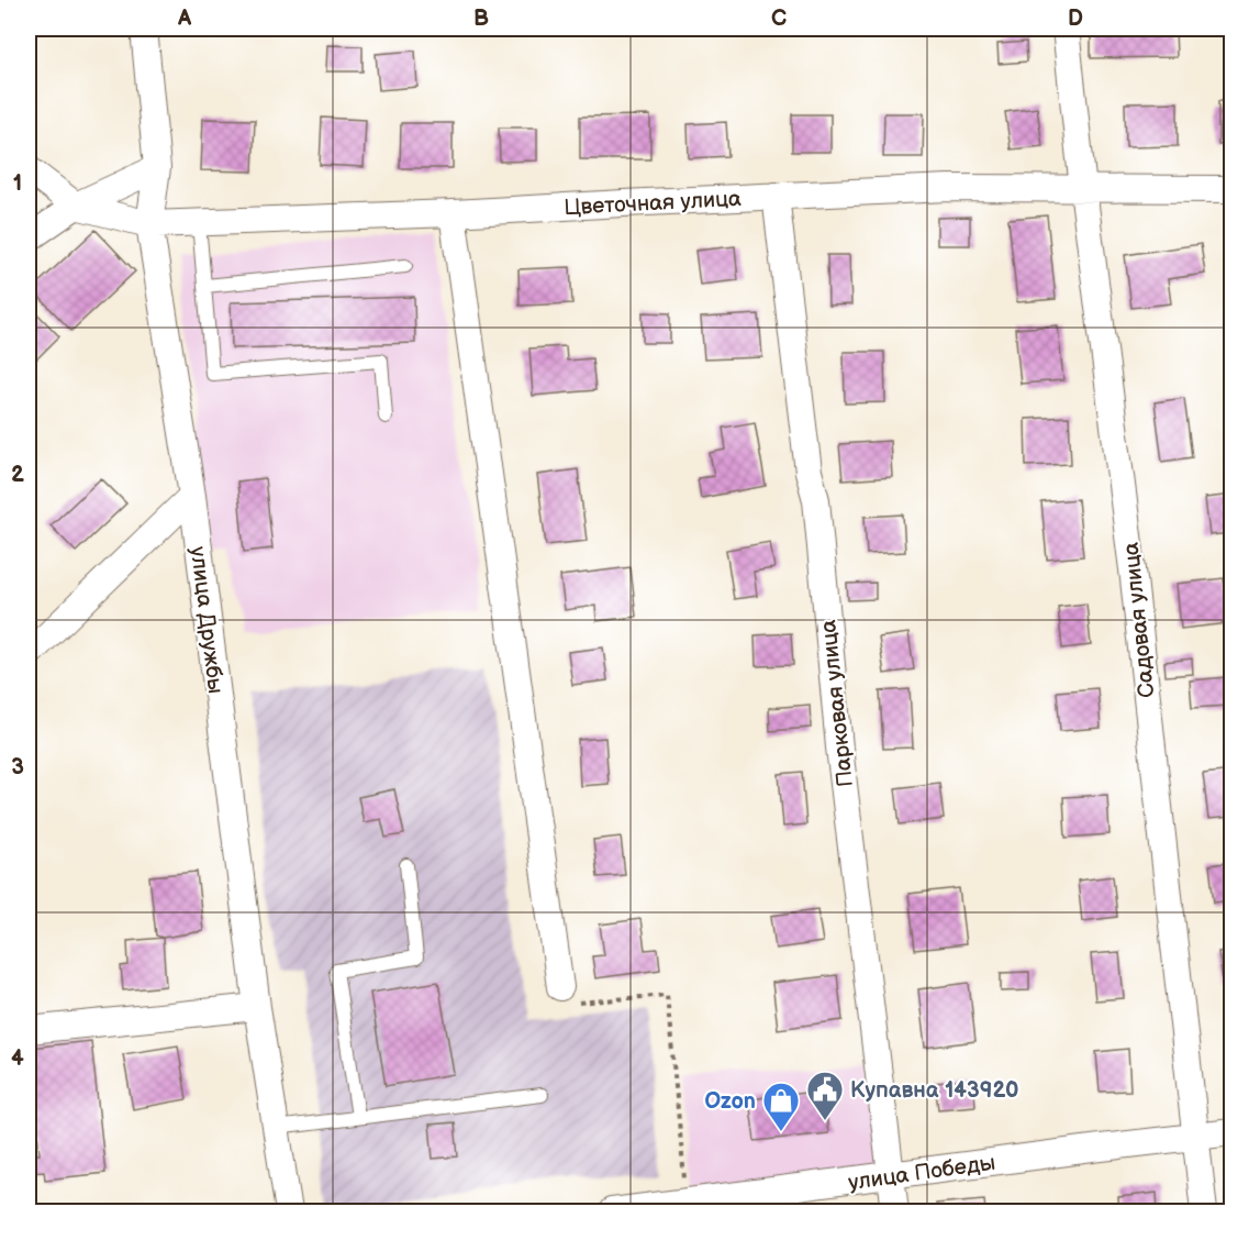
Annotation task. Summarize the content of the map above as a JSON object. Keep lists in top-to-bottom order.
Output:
{
  "streets": {
    "street": [
      "Цветочная улица",
      "улица Дружбы",
      "Садовая улица",
      "Парковая улица",
      "улица Победы"
    ]
  },
  "crossings": [
    ["Цветочная улица", "улица Дружбы"],
    ["Цветочная улица", "Садовая улица"],
    ["Цветочная улица", "Парковая улица"],
    ["Садовая улица", "улица Победы"],
    ["Парковая улица", "улица Победы"]
  ],
  "places": {
    "public building": ["Купавна 143920"],
    "shop": ["Ozon"]
  },
  "grid": {
    "columns": [
      "A",
      "B",
      "C",
      "D"
    ],
    "rows": [
      "1",
      "2",
      "3",
      "4"
    ]
  }
}
